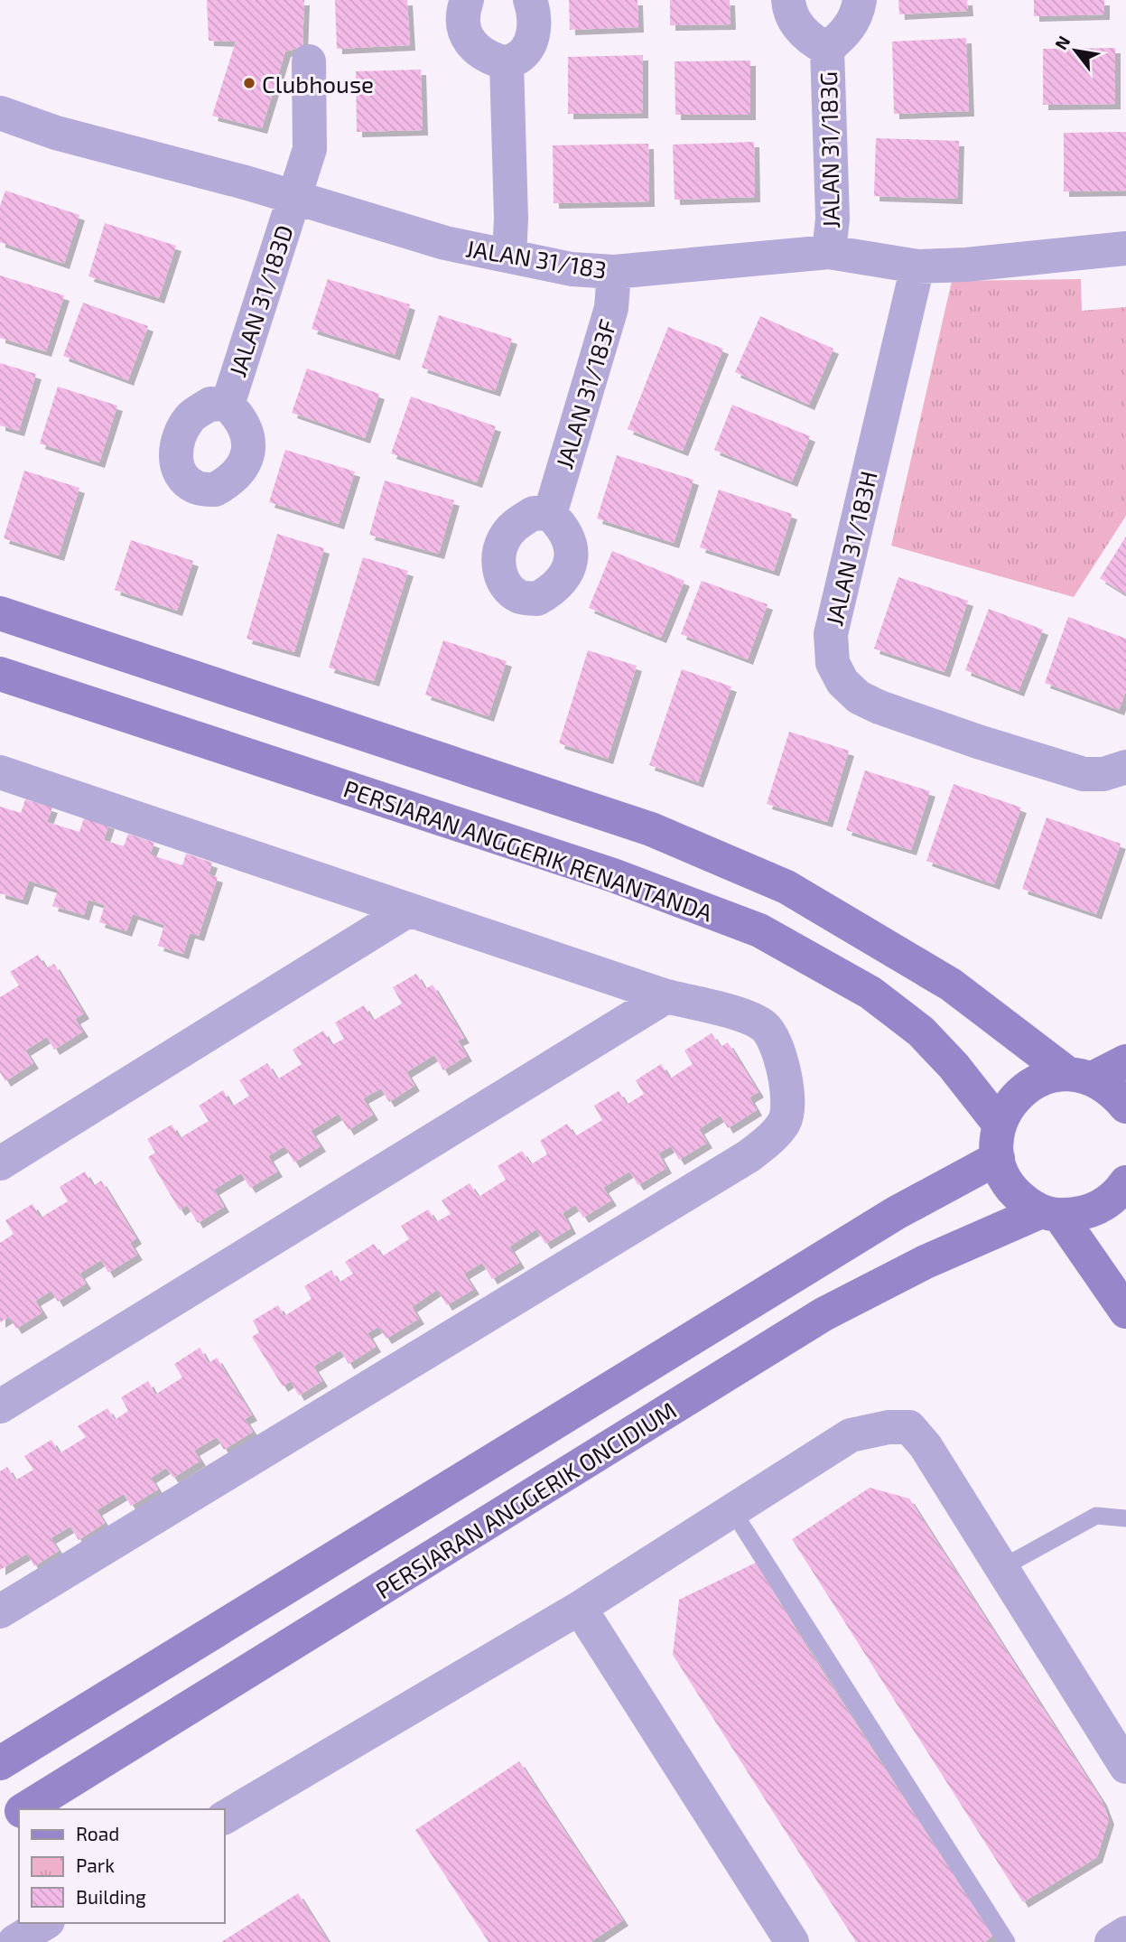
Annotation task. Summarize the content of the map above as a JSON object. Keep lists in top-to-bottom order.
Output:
{
  "streets": {
    "main road": ["PERSIARAN ANGGERIK RENANTANDA", "PERSIARAN ANGGERIK ONCIDIUM"],
    "street": [
      "JALAN 31/183G",
      "JALAN 31/183",
      "JALAN 31/183D",
      "JALAN 31/183F",
      "JALAN 31/183H"
    ]
  },
  "crossings": [
    ["JALAN 31/183G", "JALAN 31/183"],
    ["JALAN 31/183", "JALAN 31/183D"],
    ["JALAN 31/183", "JALAN 31/183F"],
    ["JALAN 31/183", "JALAN 31/183H"]
  ],
  "places": ["Clubhouse"],
  "legend": ["Road", "Park", "Building"],
  "north": "top left"
}
